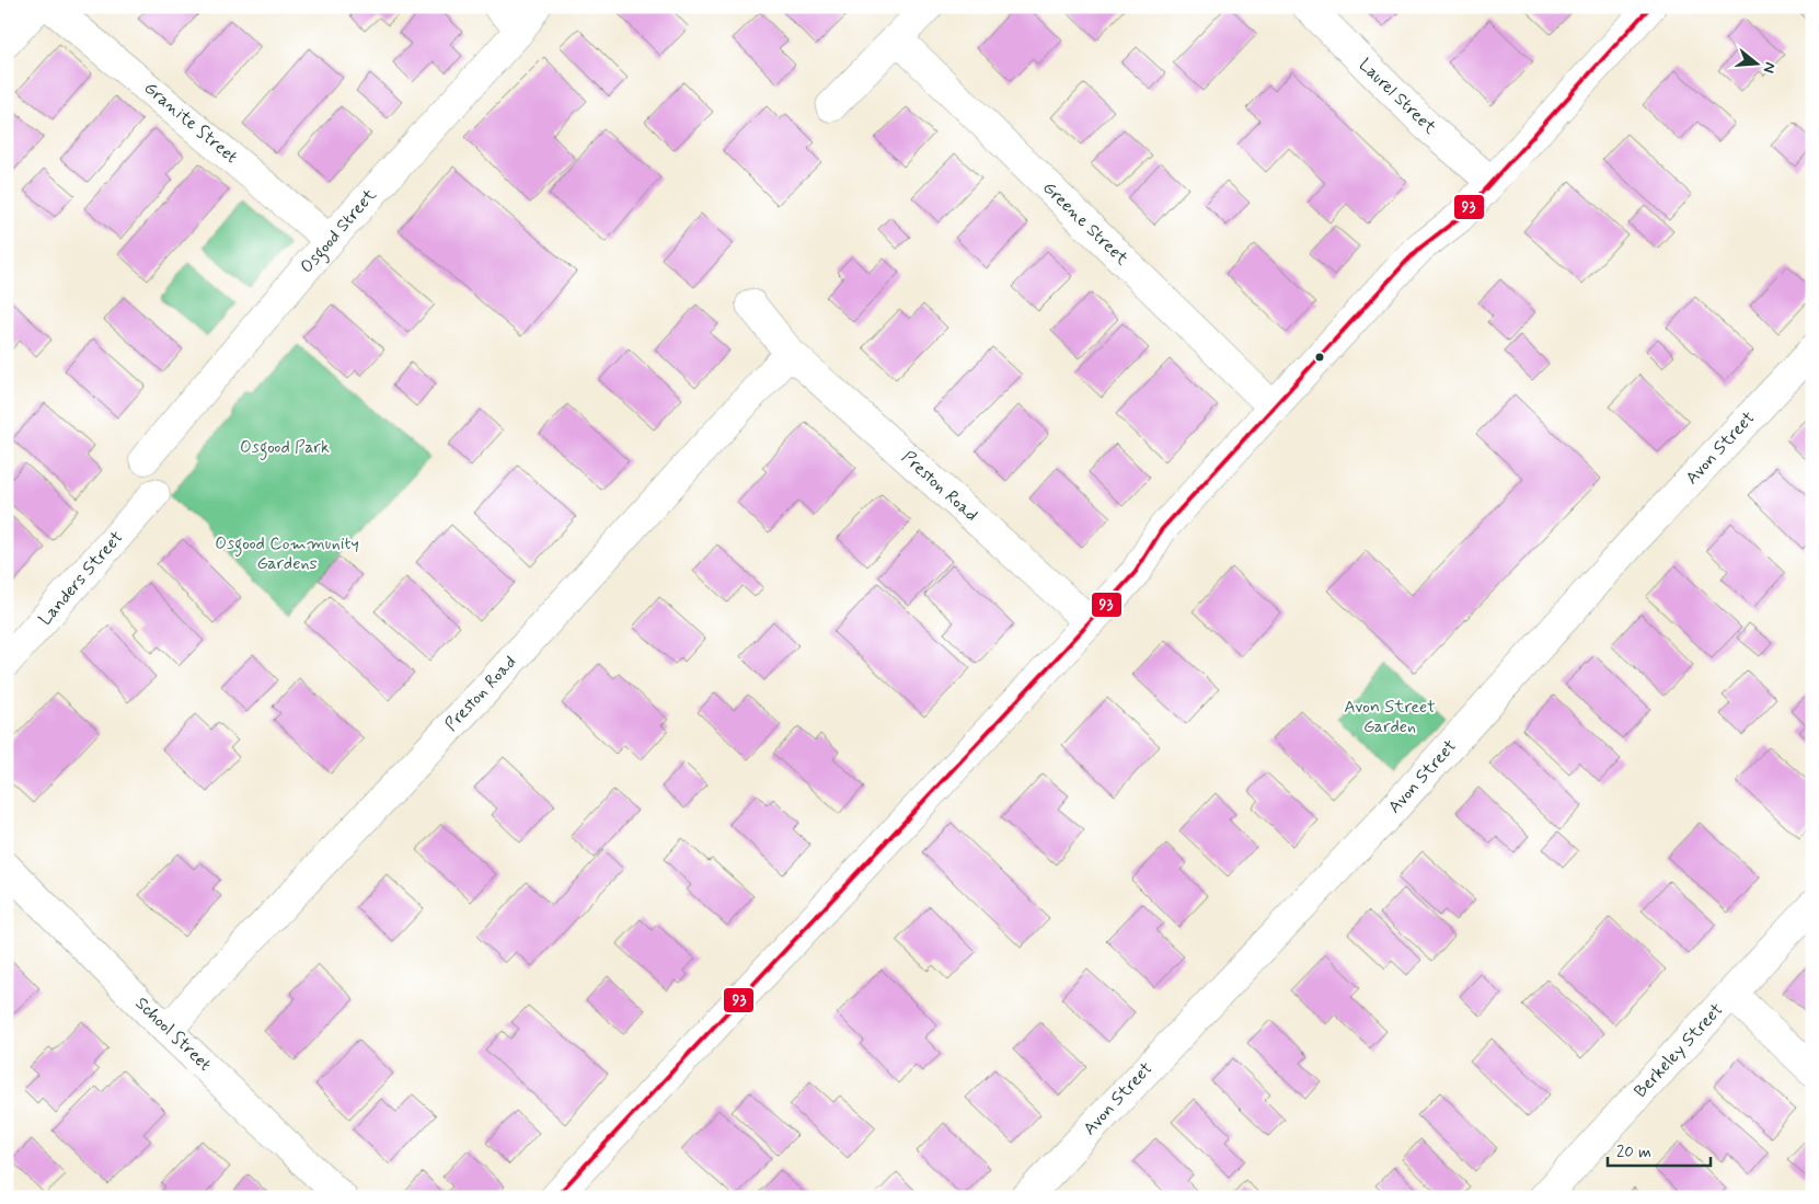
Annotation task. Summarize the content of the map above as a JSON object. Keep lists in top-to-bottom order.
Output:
{
  "streets": {
    "street": [
      "Laurel Street",
      "Granite Street",
      "Greene Street",
      "Osgood Street",
      "Avon Street",
      "Preston Road",
      "Landers Street",
      "School Street",
      "Berkeley Street"
    ]
  },
  "crossings": [
    ["Granite Street", "Osgood Street"],
    ["Preston Road", "School Street"]
  ],
  "parks": ["Osgood Park", "Osgood Community Gardens", "Avon Street Garden"],
  "lines": ["transit line 93"],
  "scale_bar": "20 m",
  "north": "right"
}
